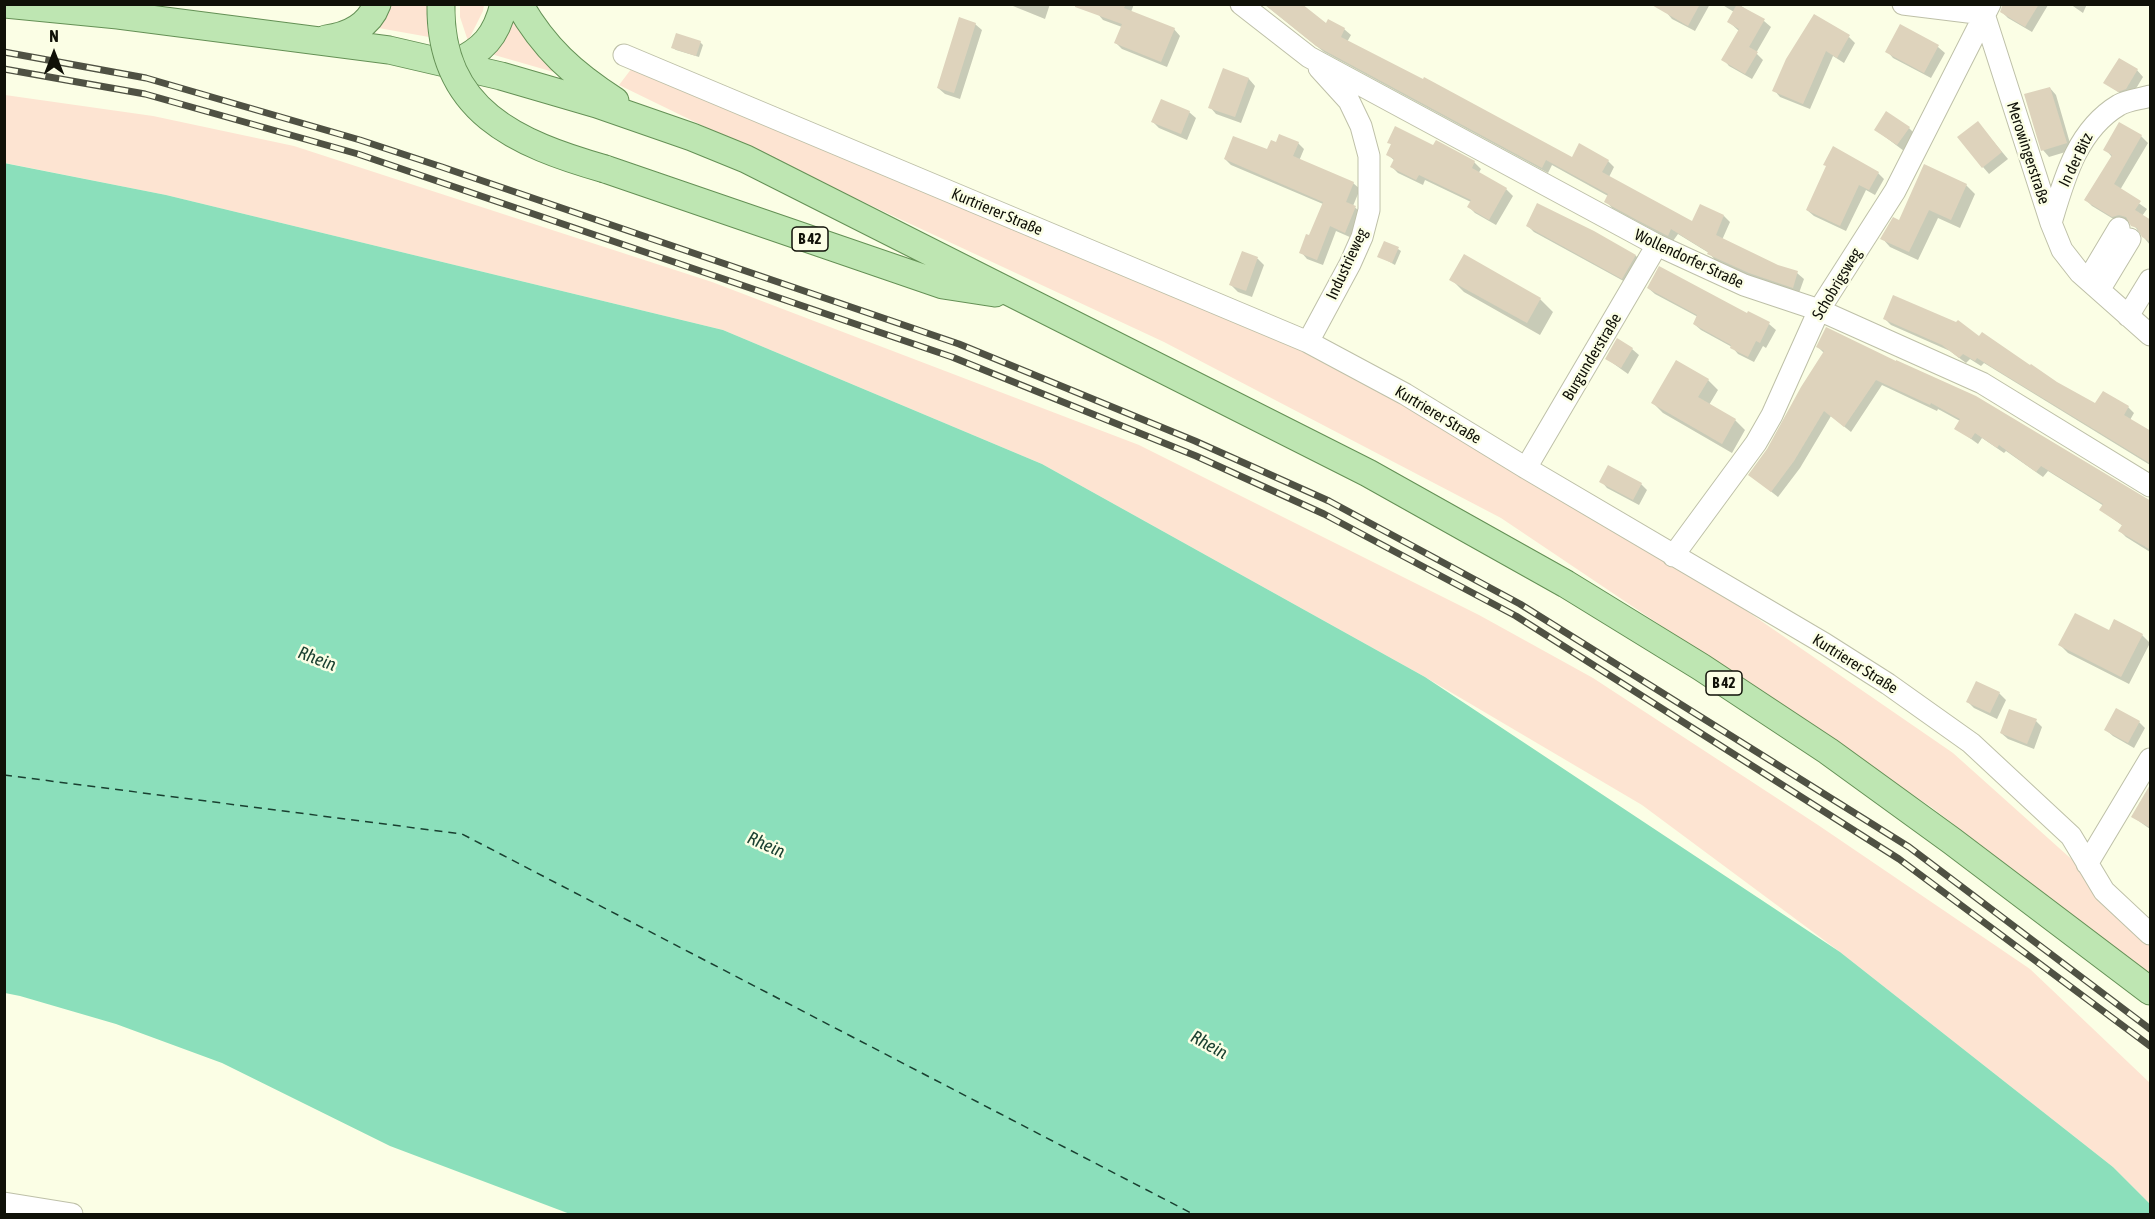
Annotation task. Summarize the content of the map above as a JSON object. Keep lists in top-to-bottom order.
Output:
{
  "streets": {
    "main road": ["B 42"],
    "street": [
      "Merowingerstraße",
      "In der Bitz",
      "Kurtrierer Straße",
      "Wollendorfer Straße",
      "Industrieweg",
      "Schobrigsweg",
      "Burgunderstraße"
    ]
  },
  "crossings": [
    ["Merowingerstraße", "In der Bitz"],
    ["Merowingerstraße", "Schobrigsweg"],
    ["Kurtrierer Straße", "Industrieweg"],
    ["Kurtrierer Straße", "Schobrigsweg"],
    ["Kurtrierer Straße", "Burgunderstraße"],
    ["Wollendorfer Straße", "Industrieweg"],
    ["Wollendorfer Straße", "Schobrigsweg"],
    ["Wollendorfer Straße", "Burgunderstraße"]
  ],
  "water": ["Rhein"],
  "north": "top"
}
